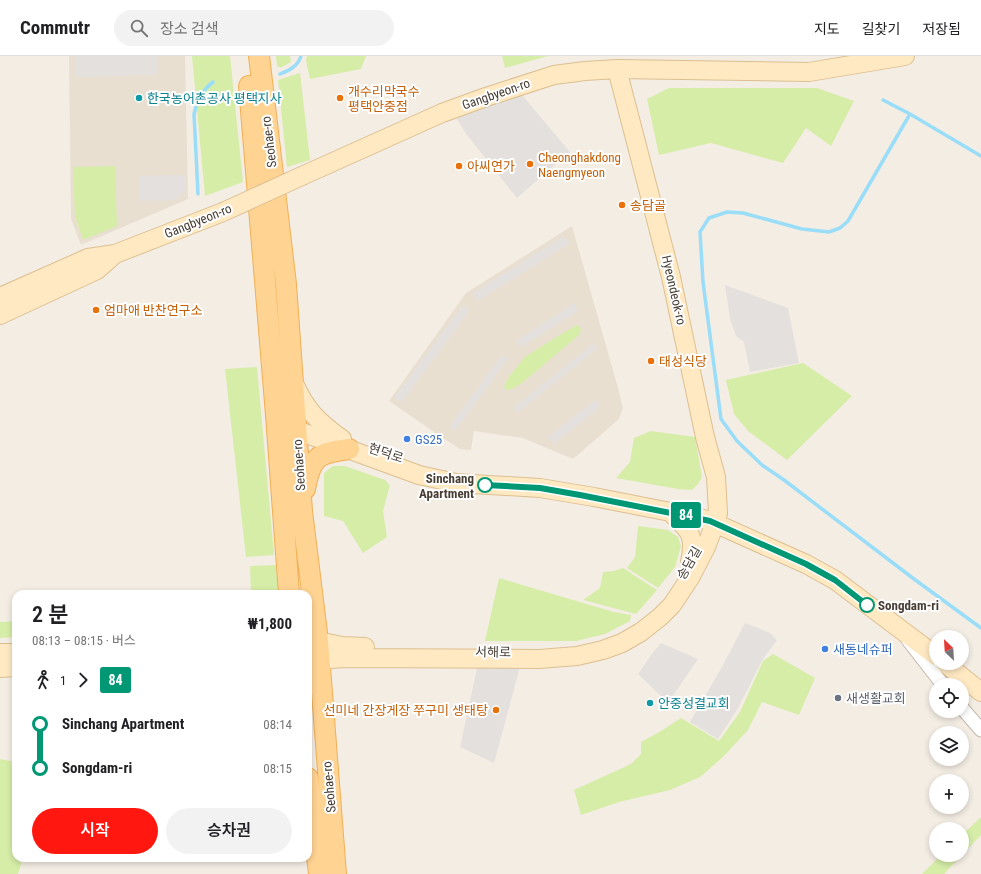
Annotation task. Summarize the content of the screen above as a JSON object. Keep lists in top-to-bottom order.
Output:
{
  "streets": {
    "main road": [
      "Gangbyeon-ro",
      "Seohae-ro",
      "Hyeondeok-ro",
      "현덕로",
      "송담길",
      "서해로"
    ]
  },
  "crossings": [
    ["Gangbyeon-ro", "Hyeondeok-ro"],
    ["Seohae-ro", "서해로"],
    ["Hyeondeok-ro", "현덕로"],
    ["Hyeondeok-ro", "송담길"],
    ["현덕로", "송담길"],
    ["송담길", "서해로"]
  ],
  "places": [
    "한국농어촌공사 평택지사",
    "개수리막국수 평택안중점",
    "Cheonghakdong Naengmyeon",
    "아씨연가",
    "송담골",
    "엄마애 반찬연구소",
    "태성식당",
    "GS25",
    "Sinchang Apartment",
    "Songdam-ri",
    "새동네슈퍼",
    "새생활교회",
    "안중성결교회",
    "선미네 간장게장 쭈구미 생태탕"
  ],
  "lines": ["bus line 84"],
  "north": "top left",
  "page": {
    "header": "Commutr",
    "search": "장소 검색",
    "nav": ["지도", "길찾기", "저장됨"],
    "on_map": "84",
    "heading": ["2 분", "08:13 – 08:15 · 버스", "₩1,800"],
    "map_buttons": ["+", "−"],
    "legs": ["1", "84"],
    "list": [
      {
        "name": "Sinchang Apartment",
        "value": "08:14"
      },
      {
        "name": "Songdam-ri",
        "value": "08:15"
      }
    ],
    "buttons": ["시작", "승차권"]
  }
}
